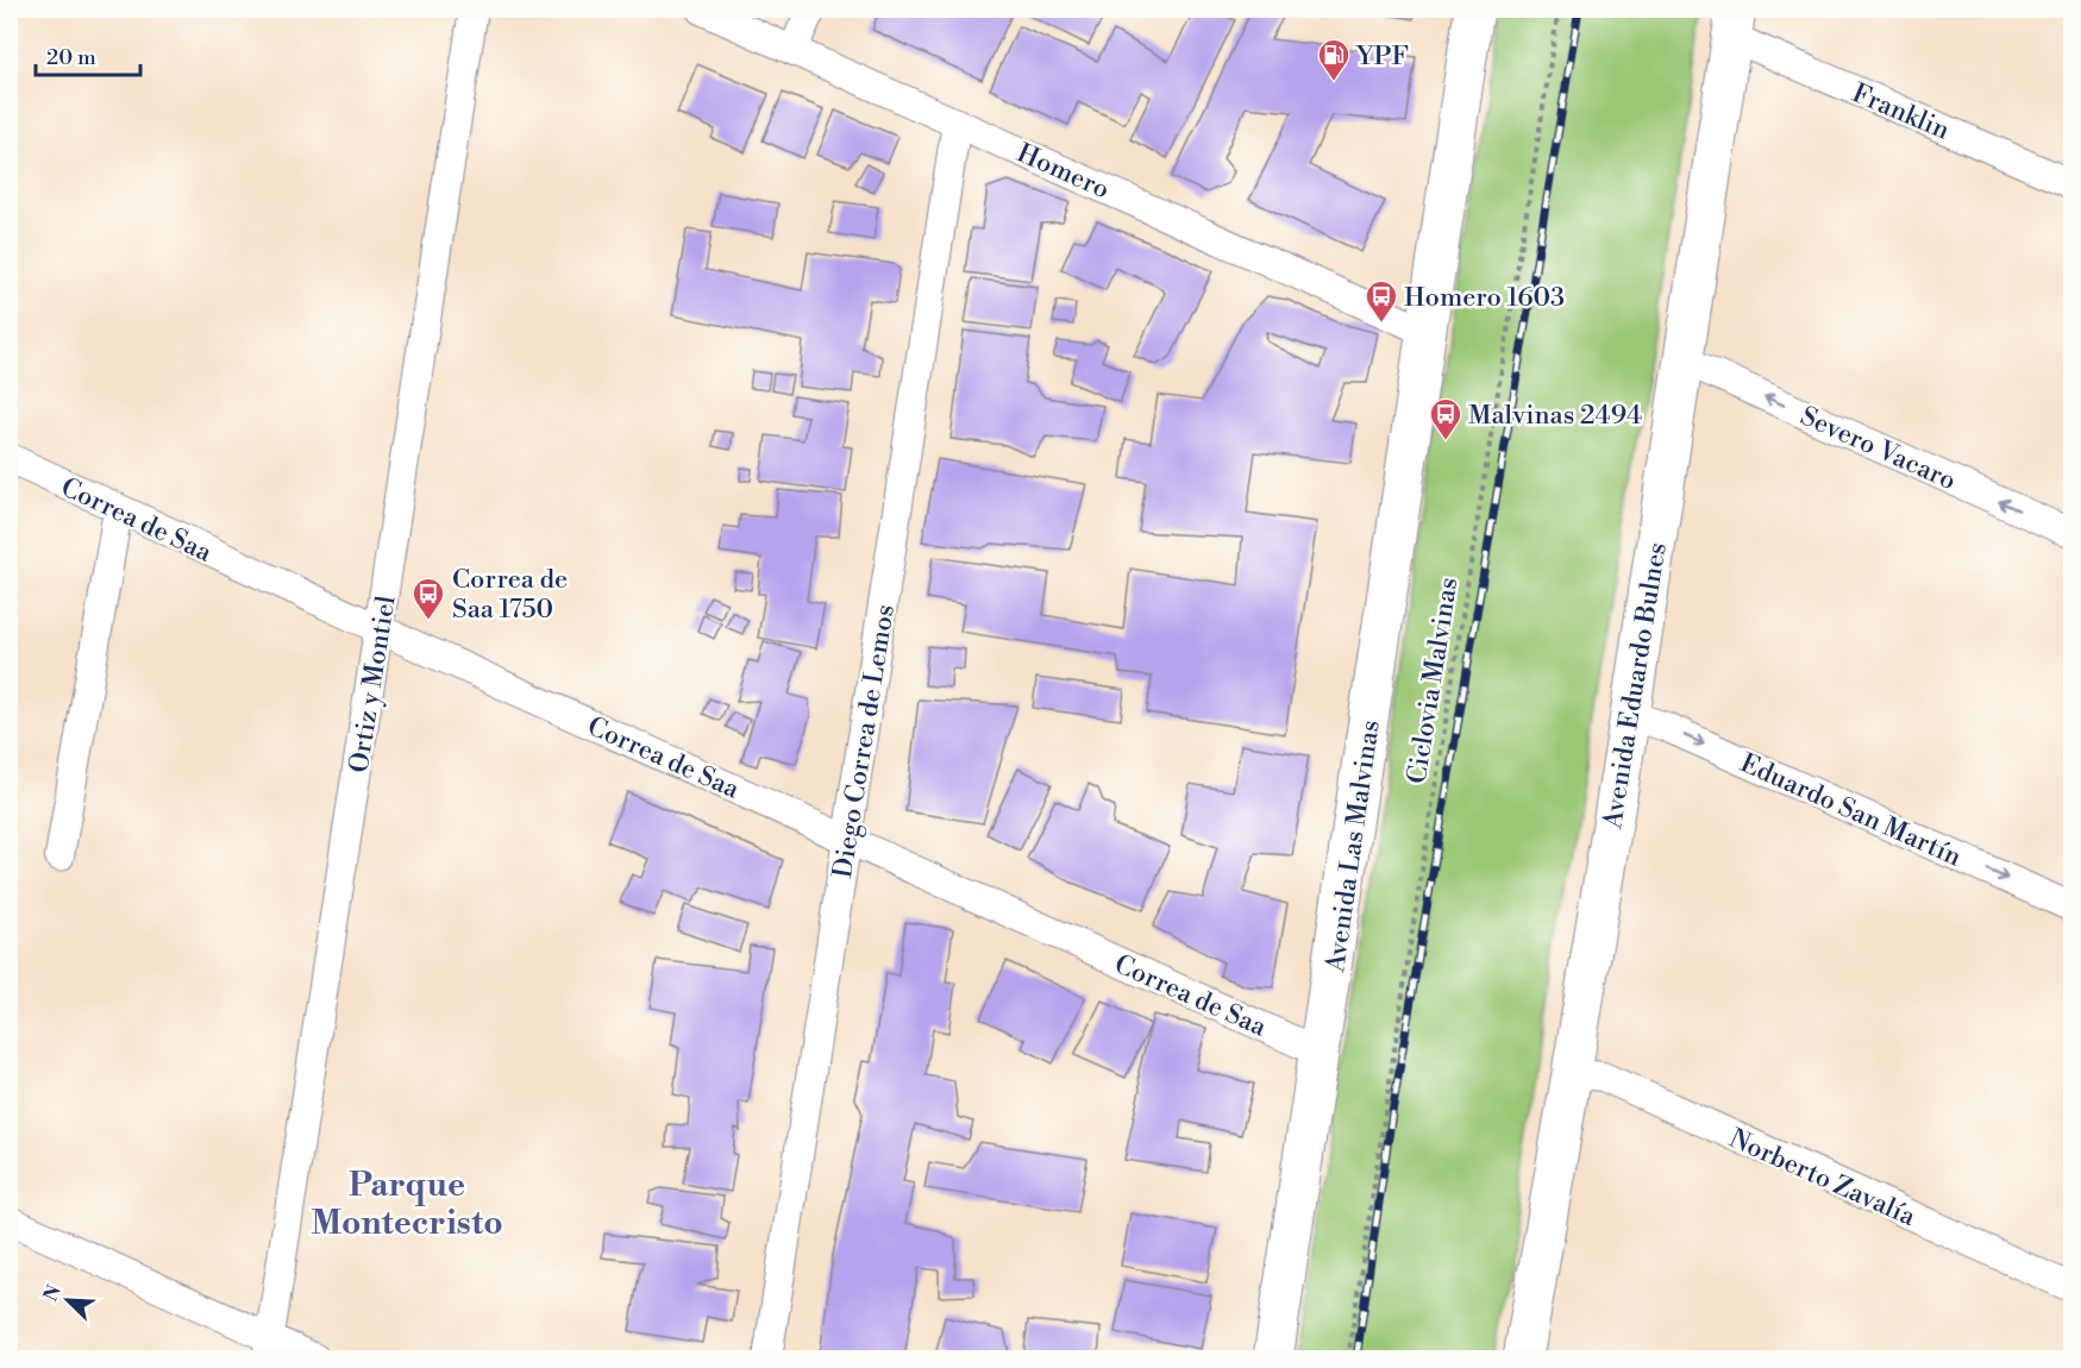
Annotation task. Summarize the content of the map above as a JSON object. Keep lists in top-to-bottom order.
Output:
{
  "streets": {
    "main road": ["Avenida Eduardo Bulnes", "Avenida Las Malvinas"],
    "street": [
      "Franklin",
      "Homero",
      "Severo Vacaro",
      "Correa de Saa",
      "Ortiz y Montiel",
      "Diego Correa de Lemos",
      "Eduardo San Martín",
      "Norberto Zavalía"
    ],
    "path": ["Ciclovia Malvinas"]
  },
  "crossings": [
    ["Franklin", "Avenida Eduardo Bulnes"],
    ["Homero", "Diego Correa de Lemos"],
    ["Homero", "Avenida Las Malvinas"],
    ["Severo Vacaro", "Avenida Eduardo Bulnes"],
    ["Correa de Saa", "Ortiz y Montiel"],
    ["Correa de Saa", "Diego Correa de Lemos"],
    ["Correa de Saa", "Avenida Las Malvinas"],
    ["Avenida Eduardo Bulnes", "Eduardo San Martín"],
    ["Avenida Eduardo Bulnes", "Norberto Zavalía"]
  ],
  "one_way": ["Severo Vacaro", "Eduardo San Martín"],
  "districts": ["Parque Montecristo"],
  "places": {
    "fuel station": ["YPF"],
    "bus stop": ["Homero 1603", "Malvinas 2494", "Correa de Saa 1750"]
  },
  "scale_bar": "20 m",
  "north": "top left"
}
